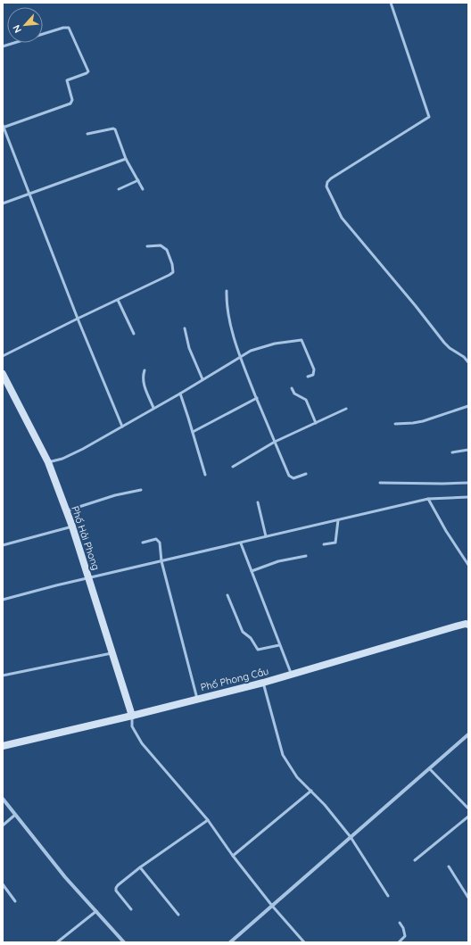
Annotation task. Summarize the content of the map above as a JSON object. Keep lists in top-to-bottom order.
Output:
{
  "streets": {
    "street": ["Phố Hải Phong", "Phố Phong Cầu"]
  },
  "crossings": [
    ["Phố Hải Phong", "Phố Phong Cầu"]
  ],
  "north": "bottom left"
}
